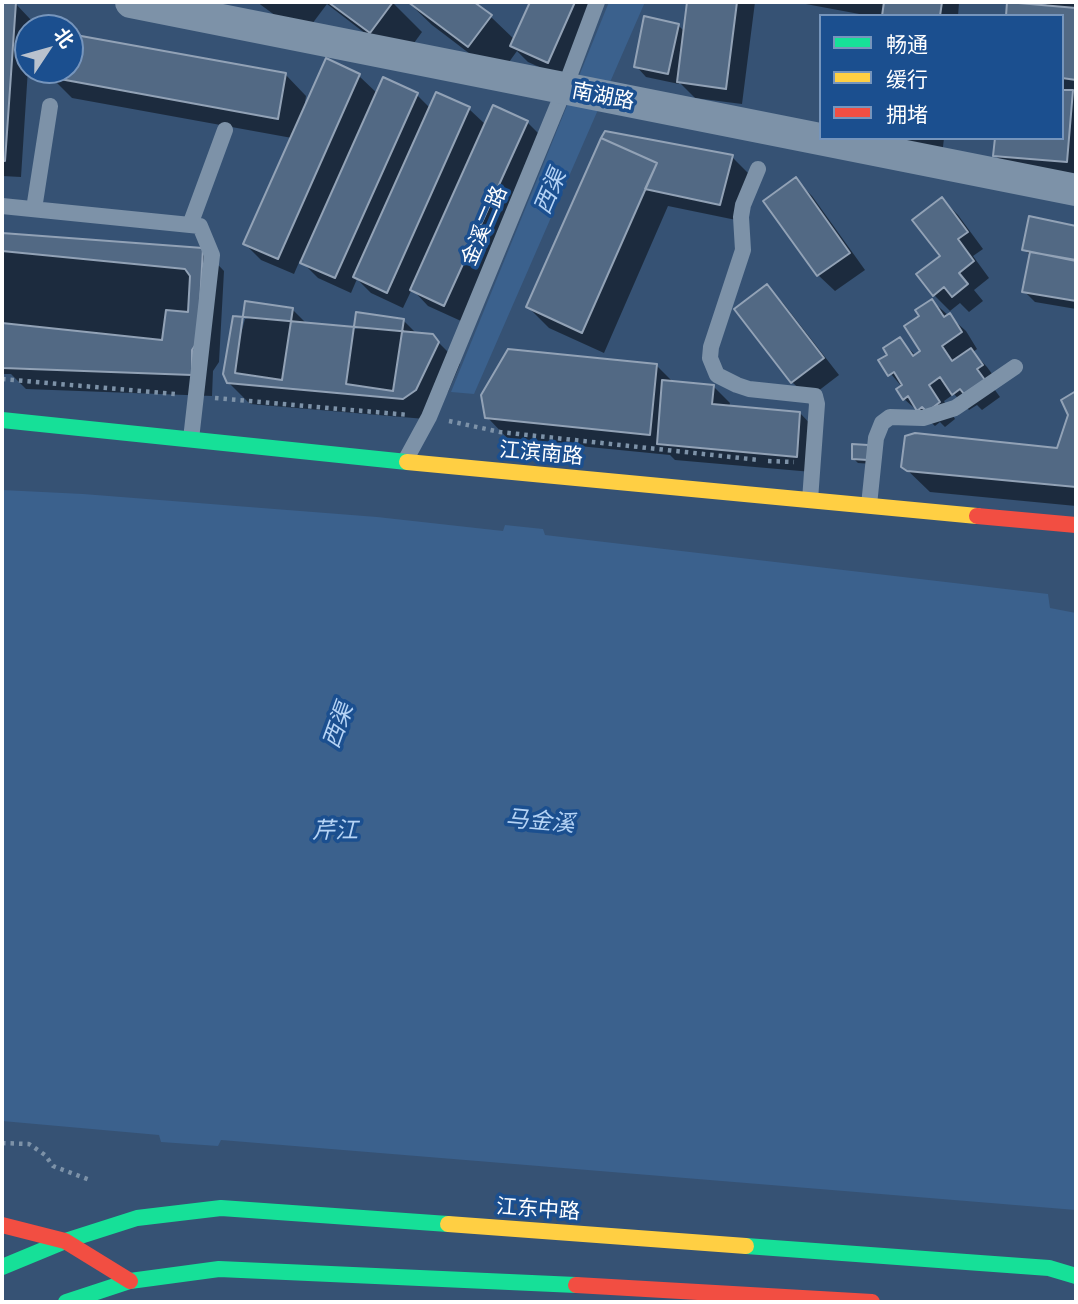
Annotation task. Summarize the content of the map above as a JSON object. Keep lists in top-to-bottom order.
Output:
{
  "streets": {
    "main road": ["江滨南路", "江东中路"],
    "street": ["南湖路"],
    "lane": ["金溪二路"]
  },
  "crossings": [
    ["南湖路", "金溪二路"],
    ["金溪二路", "江滨南路"]
  ],
  "water": ["西渠", "马金溪", "芹江"],
  "legend": ["畅通", "缓行", "拥堵"],
  "north": "top right"
}
